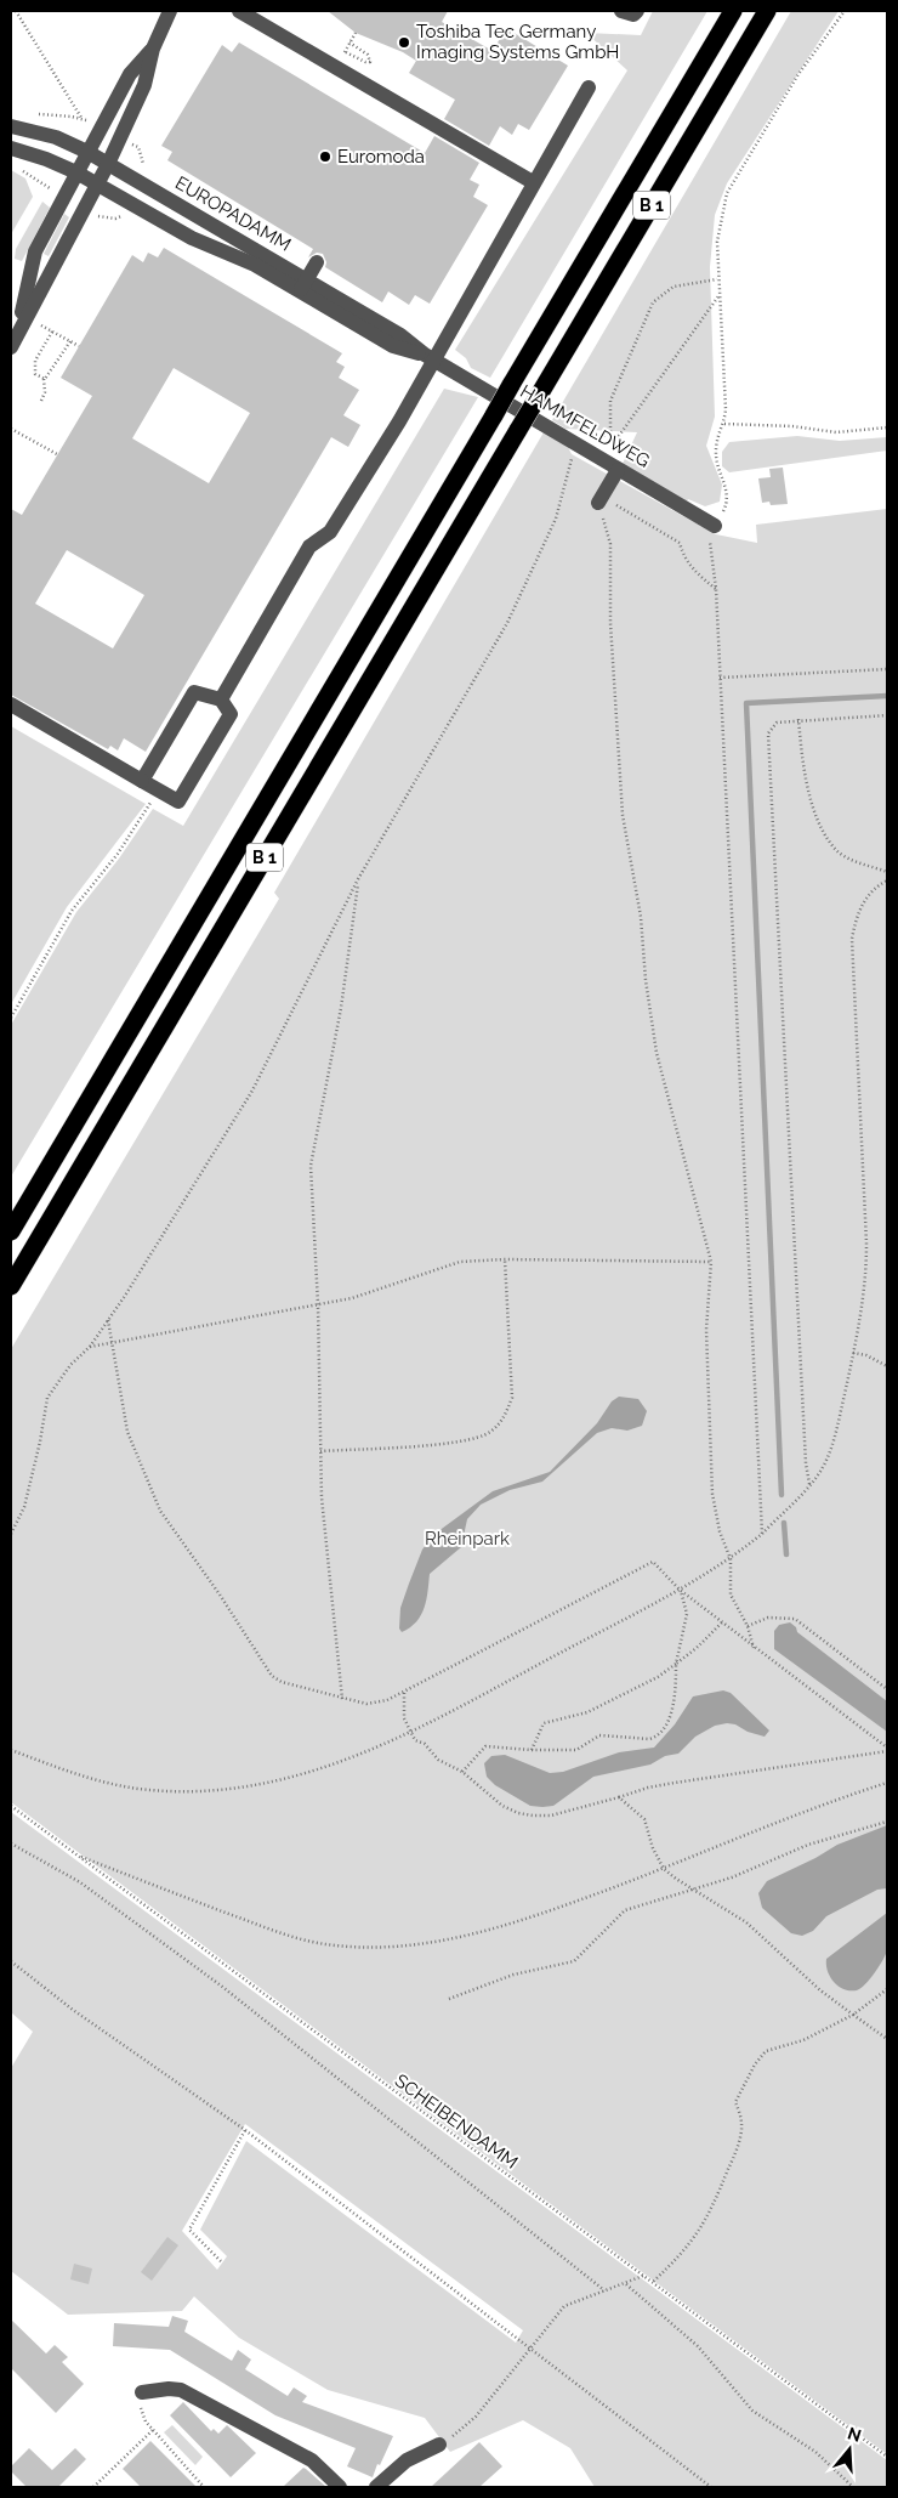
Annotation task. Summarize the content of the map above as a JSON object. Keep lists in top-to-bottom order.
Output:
{
  "streets": {
    "highway": ["B 1"],
    "street": ["EUROPADAMM", "HAMMFELDWEG"],
    "path": ["SCHEIBENDAMM"]
  },
  "crossings": [
    ["EUROPADAMM", "HAMMFELDWEG"]
  ],
  "parks": ["Rheinpark"],
  "places": ["Toshiba Tec Germany Imaging Systems GmbH", "Euromoda"],
  "north": "top"
}
